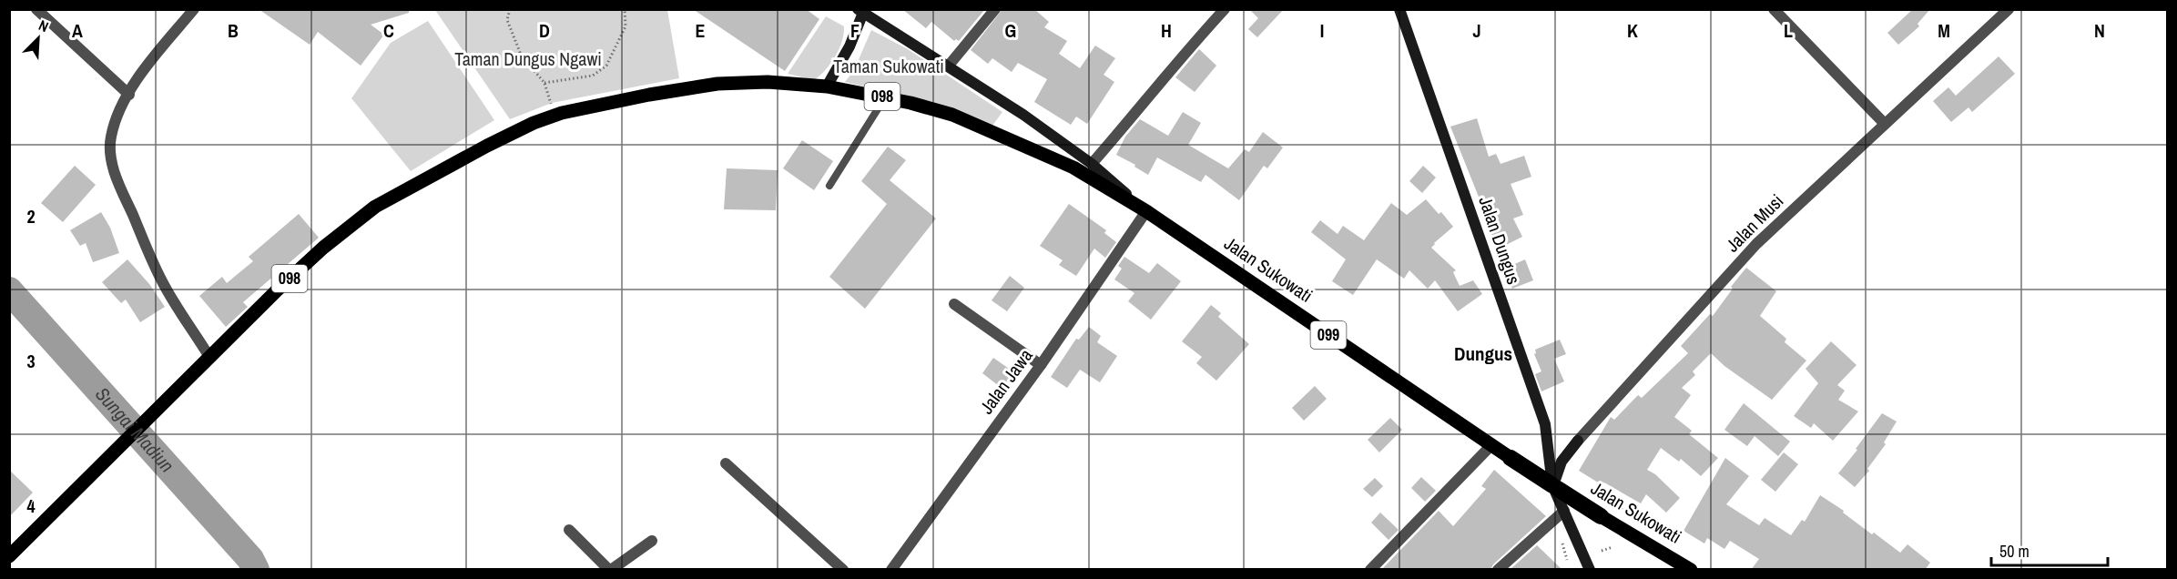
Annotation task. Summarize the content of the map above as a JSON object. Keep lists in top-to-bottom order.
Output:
{
  "streets": {
    "highway": ["Jalan Sukowati", "099"],
    "main road": ["098", "Jalan Musi", "Jalan Dungus"],
    "street": ["Jalan Jawa"]
  },
  "crossings": [
    ["098", "Jalan Sukowati"],
    ["098", "Jalan Jawa"],
    ["Jalan Musi", "Jalan Dungus"],
    ["Jalan Musi", "Jalan Sukowati"],
    ["Jalan Dungus", "Jalan Sukowati"],
    ["Jalan Sukowati", "Jalan Jawa"]
  ],
  "districts": ["Dungus"],
  "water": ["Sungai Madiun"],
  "parks": ["Taman Dungus Ngawi", "Taman Sukowati"],
  "scale_bar": "50 m",
  "north": "top right",
  "grid": {
    "columns": [
      "A",
      "B",
      "C",
      "D",
      "E",
      "F",
      "G",
      "H",
      "I",
      "J",
      "K",
      "L",
      "M",
      "N"
    ],
    "rows": ["2", "3", "4"]
  }
}
